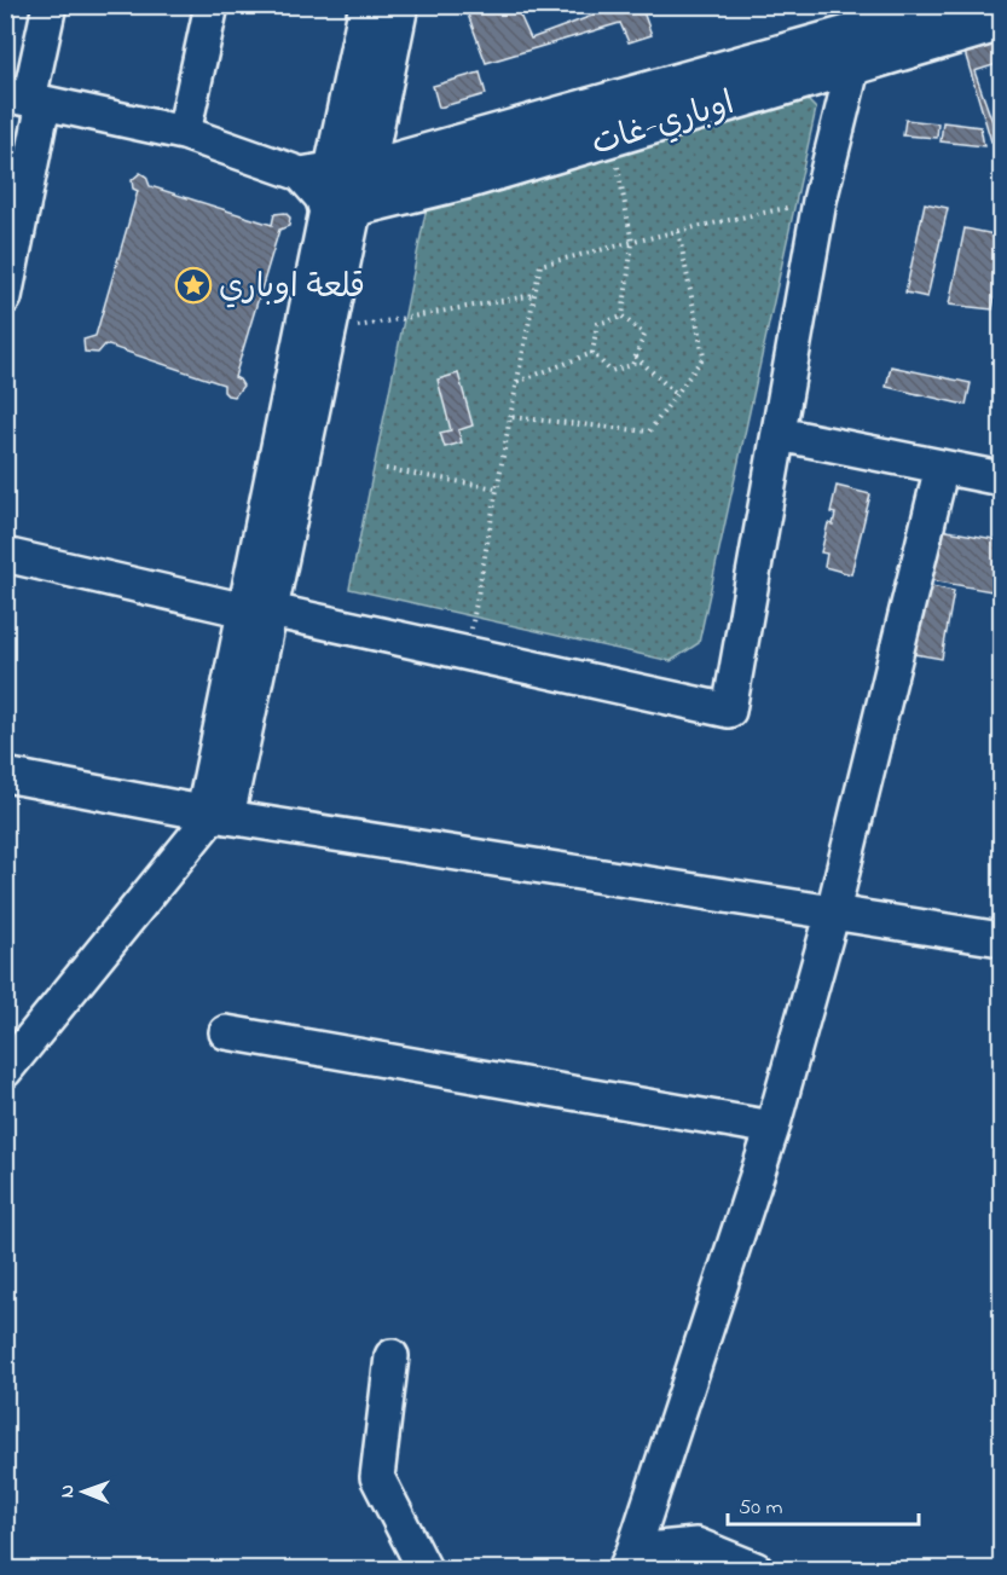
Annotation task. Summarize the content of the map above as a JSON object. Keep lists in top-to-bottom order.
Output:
{
  "streets": {
    "highway": ["اوباري-غات"]
  },
  "places": {
    "place": ["قلعة اوباري"]
  },
  "scale_bar": "50 m",
  "north": "left"
}
